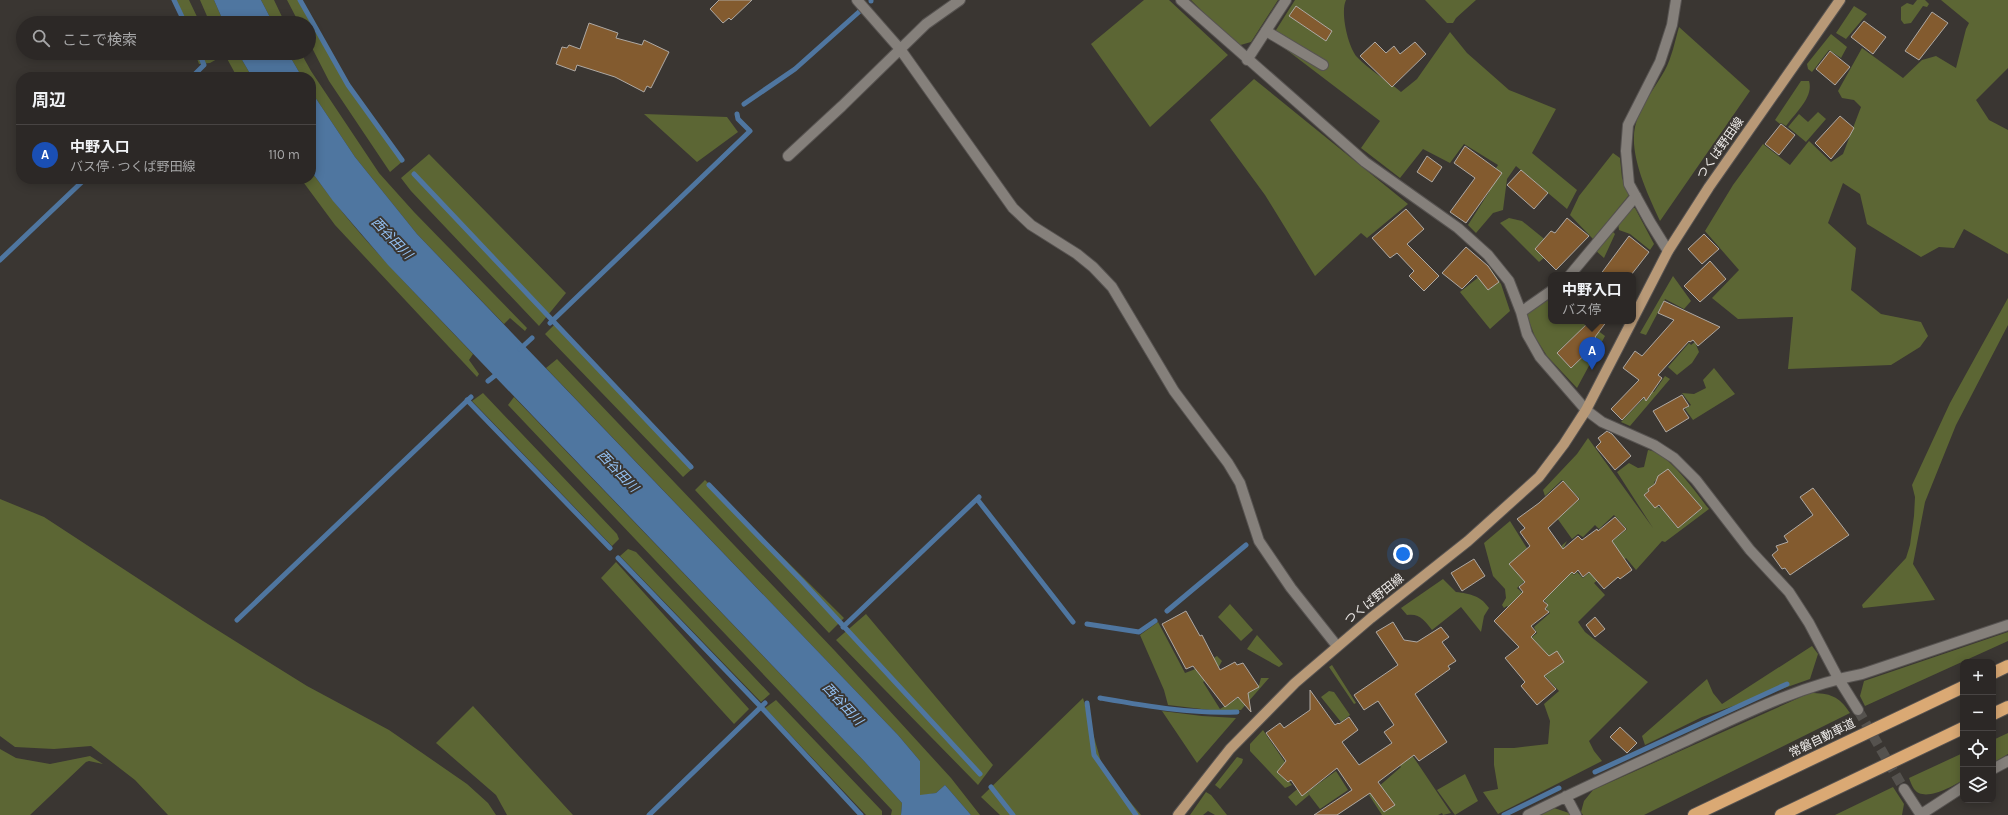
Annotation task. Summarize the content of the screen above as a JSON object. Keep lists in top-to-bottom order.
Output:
{
  "streets": {
    "highway": ["常磐自動車道"],
    "main road": ["つくば野田線"]
  },
  "water": ["西谷田川"],
  "page": {
    "search": "ここで検索",
    "heading": "周辺",
    "list": [
      {
        "mark": "A",
        "name": "中野入口",
        "note": "バス停 · つくば野田線",
        "value": "110 m"
      }
    ],
    "popup": ["中野入口", "バス停"],
    "pins": "A",
    "map_buttons": ["+", "−"]
  }
}
